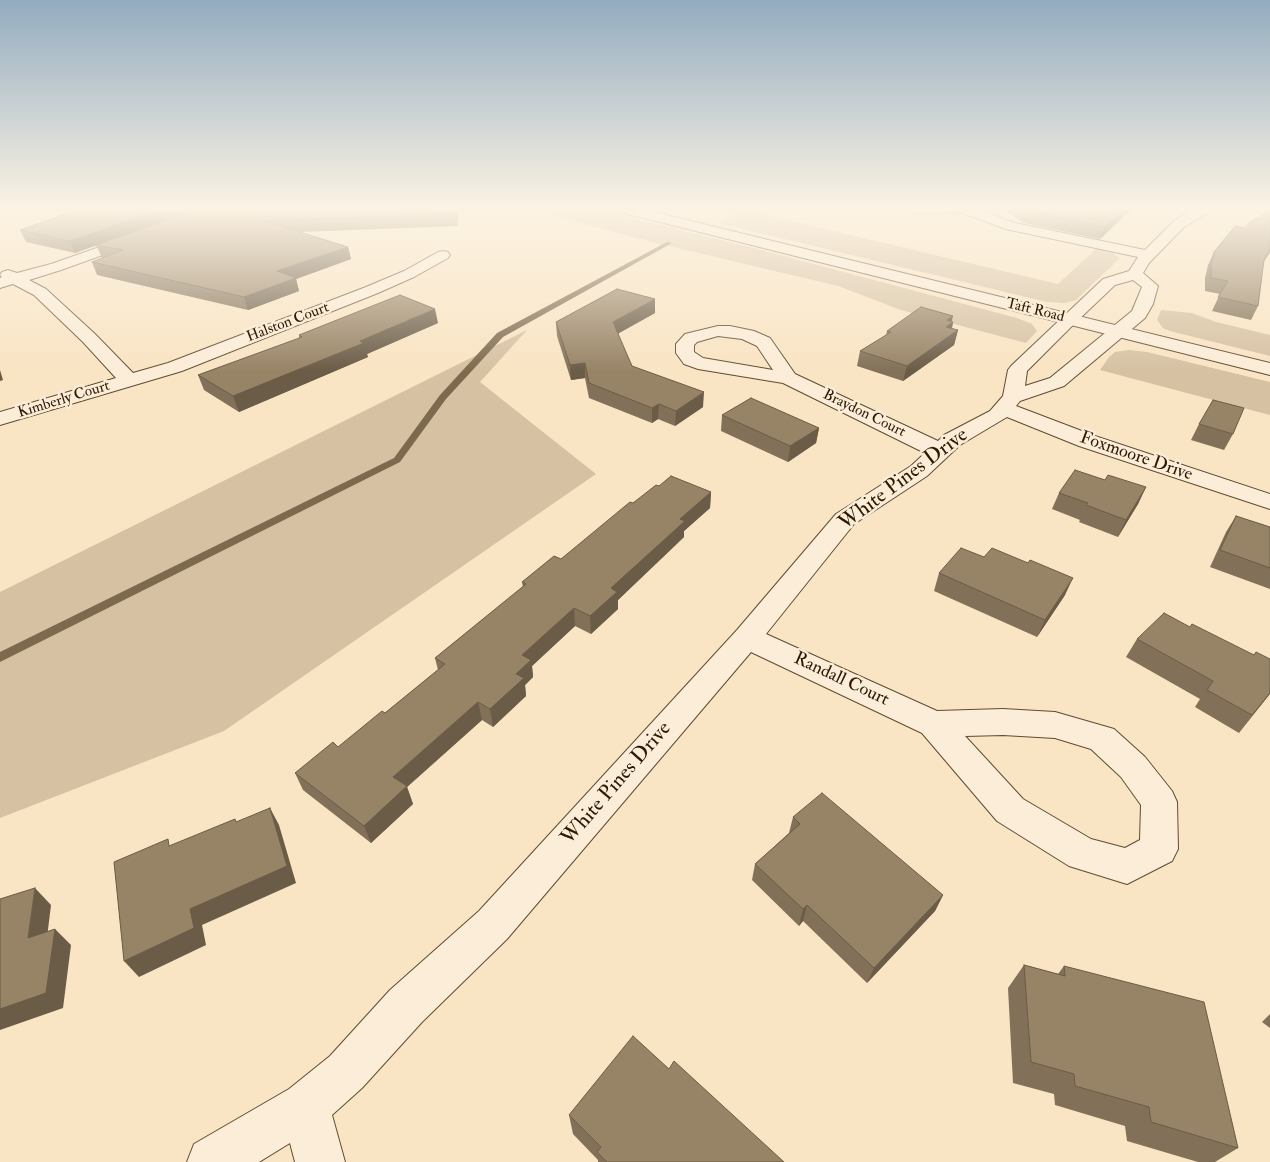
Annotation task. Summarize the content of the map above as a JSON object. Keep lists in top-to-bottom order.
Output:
{
  "streets": {
    "street": [
      "Taft Road",
      "Halston Court",
      "Kimberly Court",
      "Braydon Court",
      "Foxmoore Drive",
      "White Pines Drive",
      "Randall Court"
    ]
  },
  "crossings": [
    ["Taft Road", "White Pines Drive"],
    ["Halston Court", "Kimberly Court"],
    ["Braydon Court", "White Pines Drive"],
    ["Foxmoore Drive", "White Pines Drive"],
    ["White Pines Drive", "Randall Court"]
  ]
}
